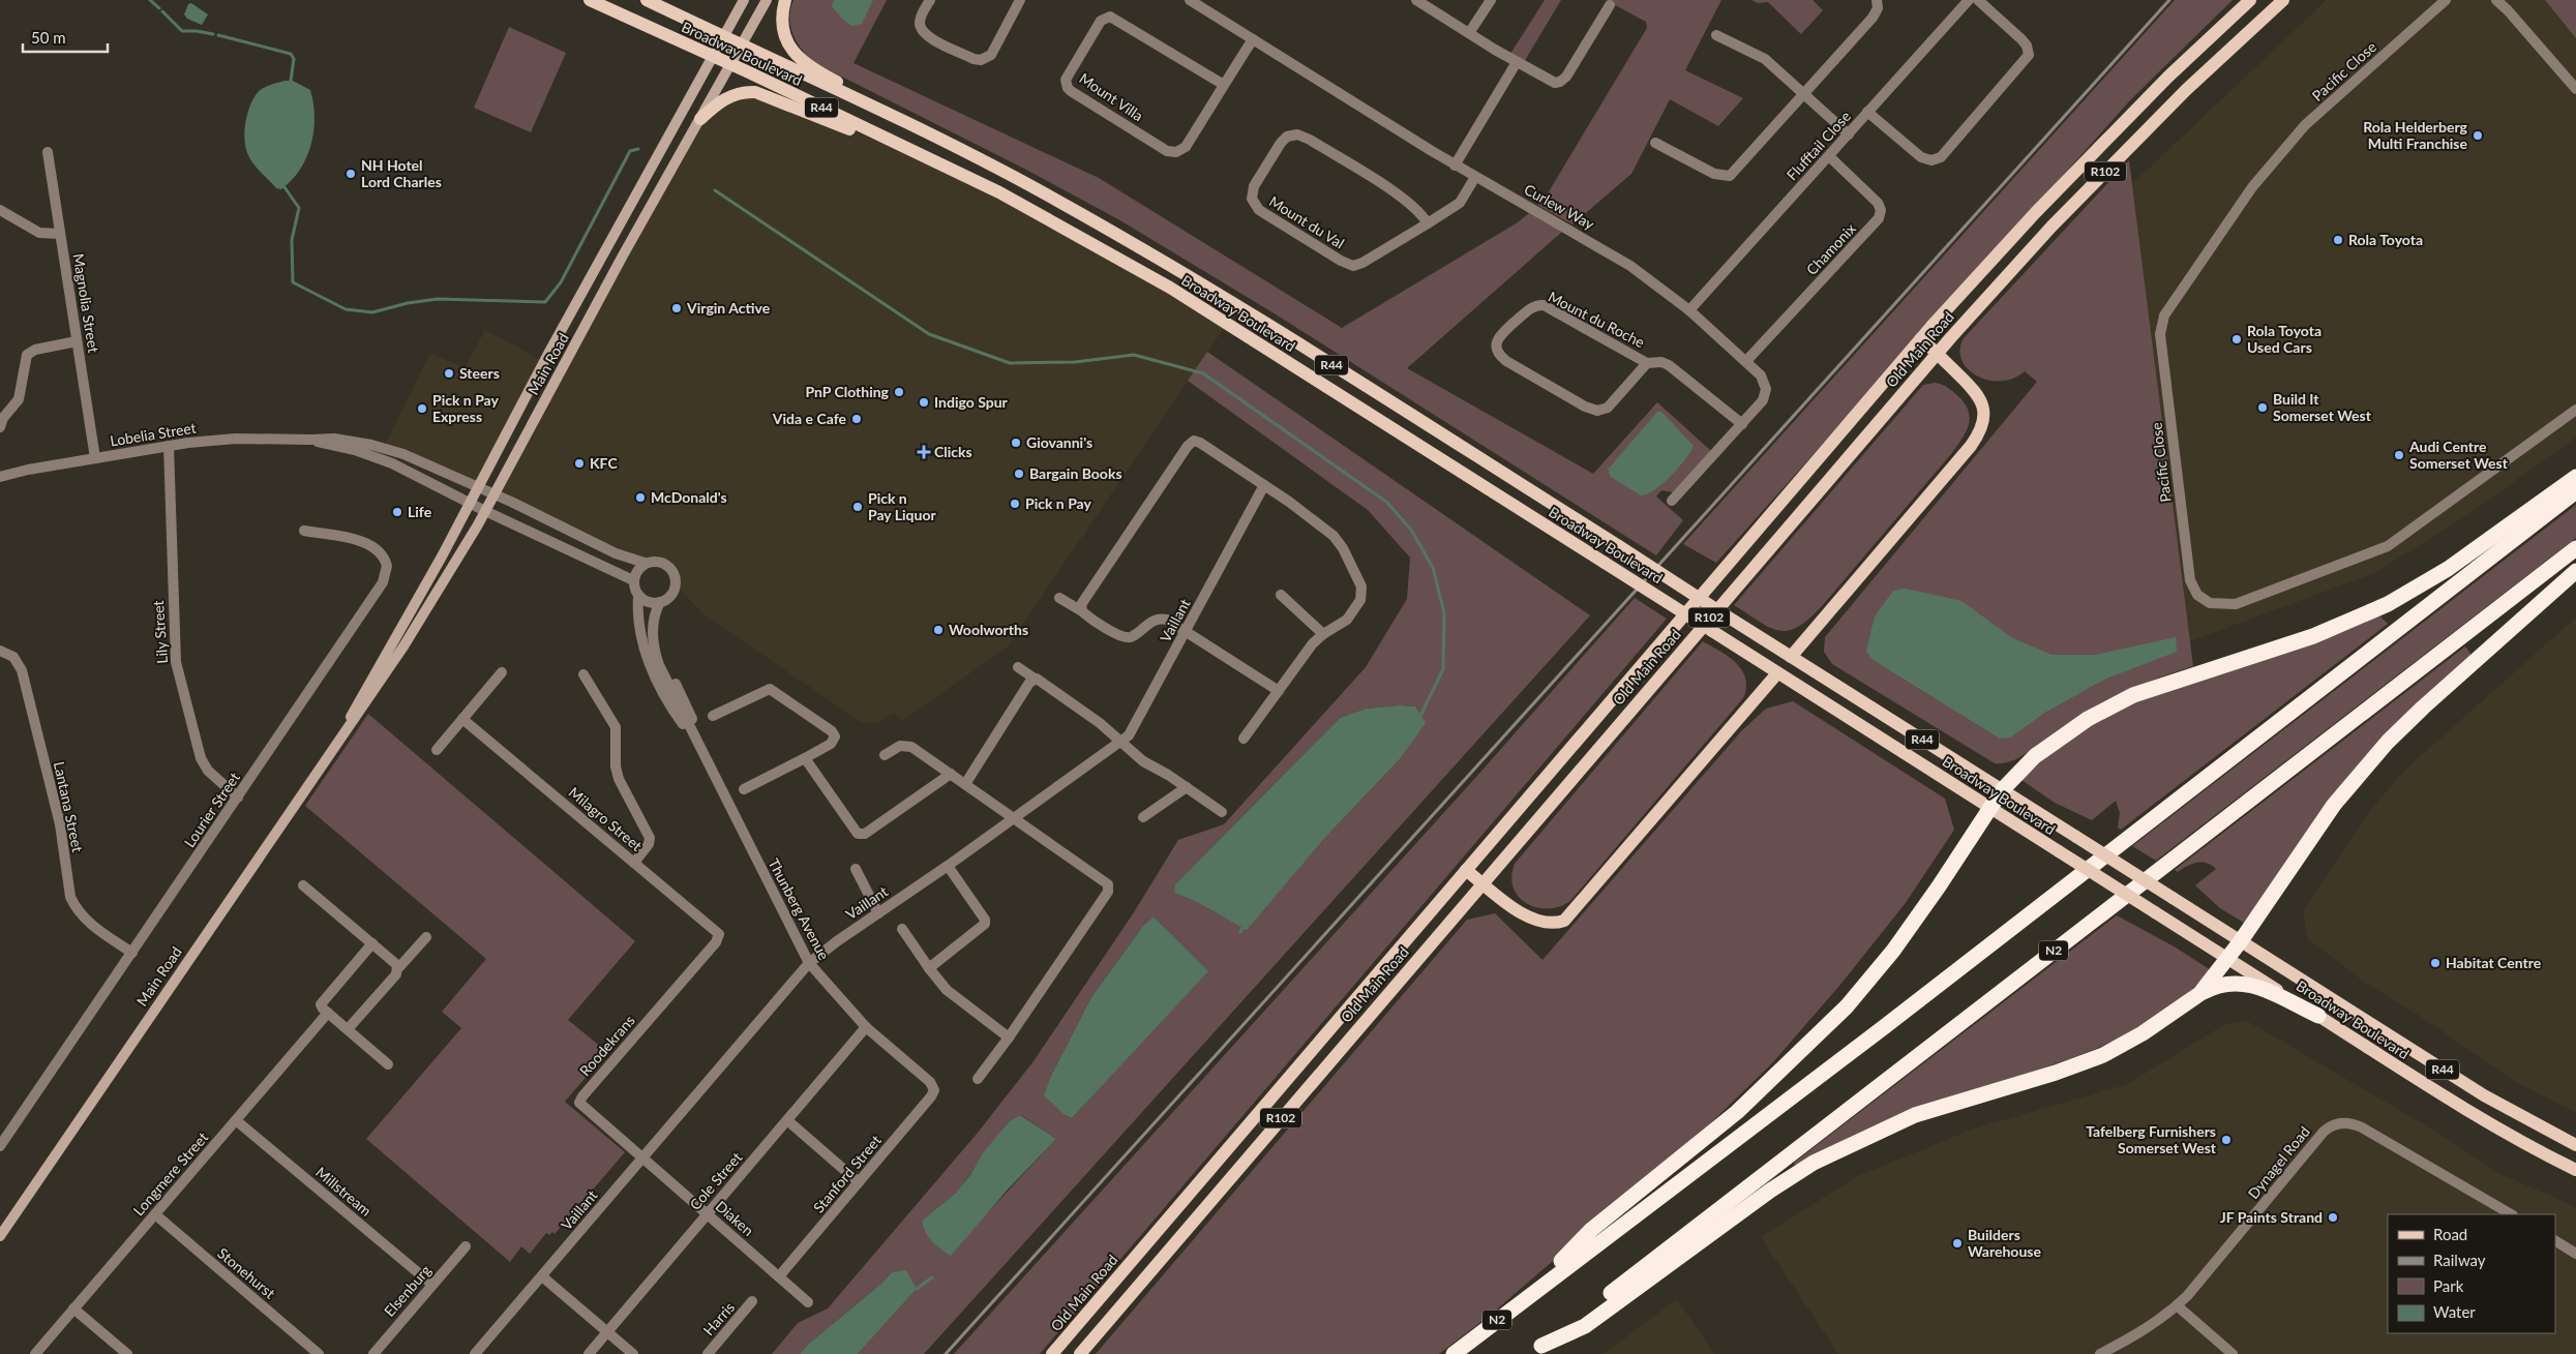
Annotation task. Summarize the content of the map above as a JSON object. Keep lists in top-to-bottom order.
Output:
{
  "streets": {
    "highway": ["N2"],
    "main road": [
      "Broadway Boulevard",
      "R44",
      "R102",
      "Old Main Road",
      "Main Road"
    ],
    "street": [
      "Pacific Close",
      "Mount Villa",
      "Flufftail Close",
      "Curlew Way",
      "Mount du Val",
      "Chamonix",
      "Magnolia Street",
      "Mount du Roche",
      "Lobelia Street",
      "Vaillant",
      "Lily Street",
      "Lantana Street",
      "Lourier Street",
      "Milagro Street",
      "Thunberg Avenue",
      "Roodekrans",
      "Dynagel Road",
      "Longmere Street",
      "Stanford Street",
      "Cole Street",
      "Millstream",
      "Diaken",
      "Stonehurst",
      "Elsenburg",
      "Harris"
    ]
  },
  "crossings": [
    ["Broadway Boulevard", "Main Road"],
    ["Mount Villa", "Curlew Way"],
    ["Flufftail Close", "Curlew Way"],
    ["Flufftail Close", "Chamonix"],
    ["Curlew Way", "Mount du Val"],
    ["Curlew Way", "Chamonix"],
    ["Curlew Way", "Mount du Roche"],
    ["Magnolia Street", "Lobelia Street"],
    ["Main Road", "Lobelia Street"],
    ["Lobelia Street", "Lily Street"],
    ["Lobelia Street", "Thunberg Avenue"],
    ["Vaillant", "Thunberg Avenue"],
    ["Vaillant", "Roodekrans"],
    ["Vaillant", "Diaken"],
    ["Lily Street", "Lourier Street"],
    ["Lantana Street", "Lourier Street"],
    ["Milagro Street", "Roodekrans"],
    ["Thunberg Avenue", "Stanford Street"],
    ["Thunberg Avenue", "Cole Street"],
    ["Roodekrans", "Diaken"],
    ["Longmere Street", "Millstream"],
    ["Longmere Street", "Stonehurst"],
    ["Stanford Street", "Diaken"],
    ["Cole Street", "Diaken"],
    ["Millstream", "Elsenburg"]
  ],
  "places": {
    "other": [
      "Rola Helderberg Multi Franchise",
      "NH Hotel Lord Charles",
      "Rola Toyota",
      "Virgin Active",
      "Rola Toyota Used Cars",
      "Steers",
      "PnP Clothing",
      "Indigo Spur",
      "Build It Somerset West",
      "Pick n Pay Express",
      "Vida e Cafe",
      "Giovanni's",
      "Audi Centre Somerset West",
      "KFC",
      "Bargain Books",
      "McDonald's",
      "Pick n Pay",
      "Pick n Pay Liquor",
      "Life",
      "Woolworths",
      "Habitat Centre",
      "Tafelberg Furnishers Somerset West",
      "JF Paints Strand",
      "Builders Warehouse"
    ],
    "health": ["Clicks"]
  },
  "legend": [
    "Road",
    "Railway",
    "Park",
    "Water"
  ],
  "scale_bar": "50 m"
}
